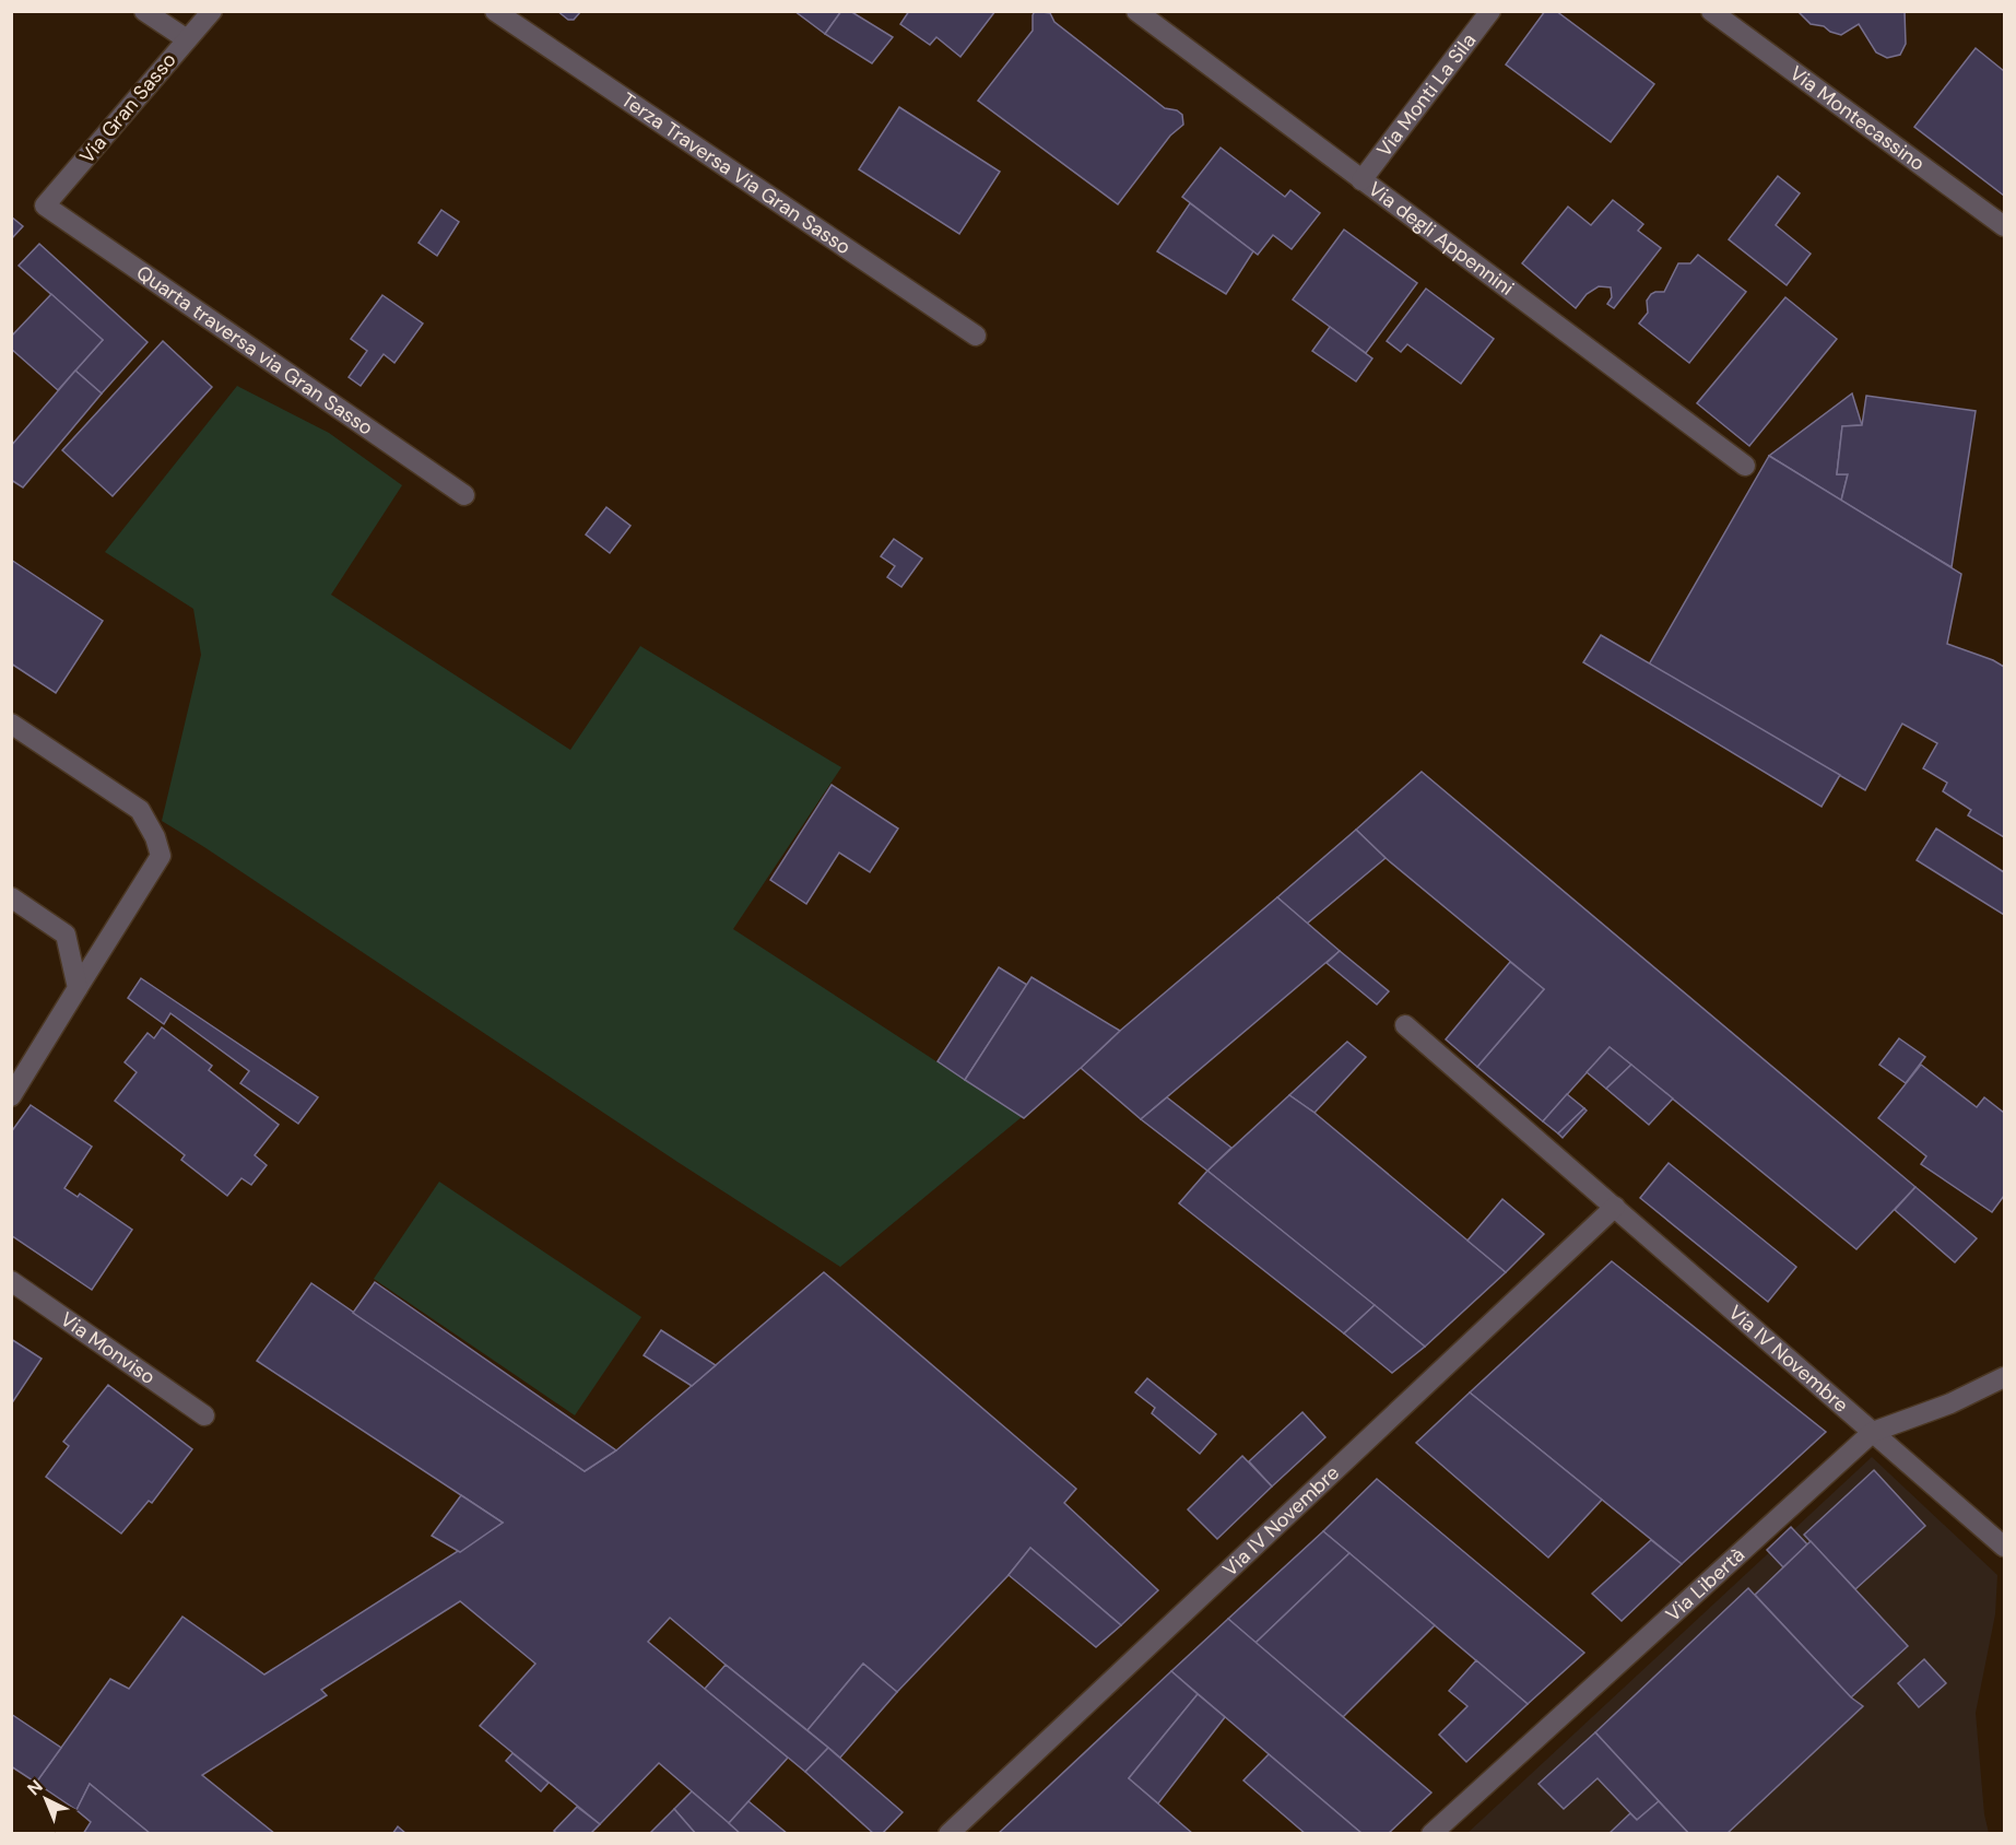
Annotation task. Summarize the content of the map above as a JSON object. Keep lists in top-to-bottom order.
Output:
{
  "streets": {
    "street": [
      "Via Monti La Sila",
      "Via Gran Sasso",
      "Via Montecassino",
      "Terza Traversa Via Gran Sasso",
      "Via degli Appennini",
      "Quarta traversa via Gran Sasso",
      "Via Monviso",
      "Via IV Novembre",
      "Via Libertà"
    ]
  },
  "crossings": [
    ["Via Monti La Sila", "Via degli Appennini"],
    ["Via Gran Sasso", "Quarta traversa via Gran Sasso"],
    ["Via IV Novembre", "Via Libertà"]
  ],
  "north": "top left"
}
